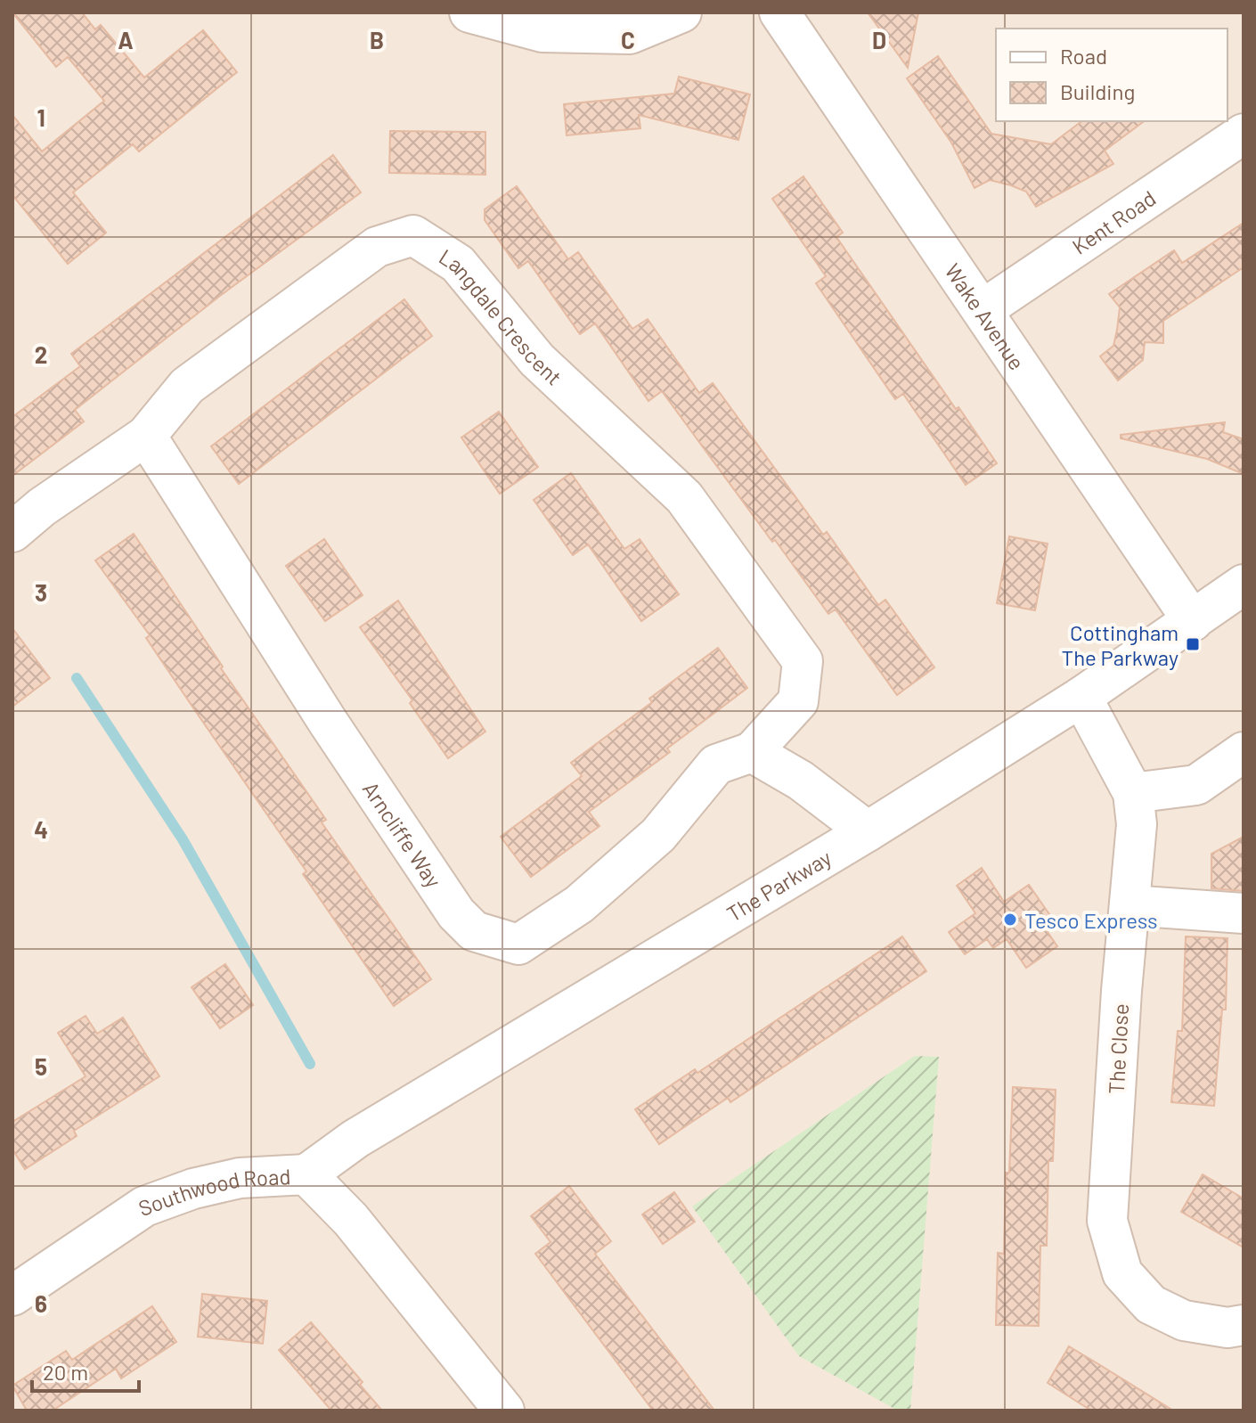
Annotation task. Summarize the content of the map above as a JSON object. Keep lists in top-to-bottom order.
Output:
{
  "streets": {
    "street": [
      "Kent Road",
      "Wake Avenue",
      "Langdale Crescent",
      "Arncliffe Way",
      "The Parkway",
      "The Close",
      "Southwood Road"
    ]
  },
  "crossings": [
    ["Kent Road", "Wake Avenue"],
    ["Wake Avenue", "The Parkway"],
    ["Langdale Crescent", "Arncliffe Way"],
    ["The Parkway", "The Close"],
    ["The Parkway", "Southwood Road"]
  ],
  "places": {
    "transit": ["Cottingham The Parkway"],
    "other": ["Tesco Express"]
  },
  "legend": ["Road", "Building"],
  "scale_bar": "20 m",
  "grid": {
    "columns": [
      "A",
      "B",
      "C",
      "D"
    ],
    "rows": [
      "1",
      "2",
      "3",
      "4",
      "5",
      "6"
    ]
  }
}
